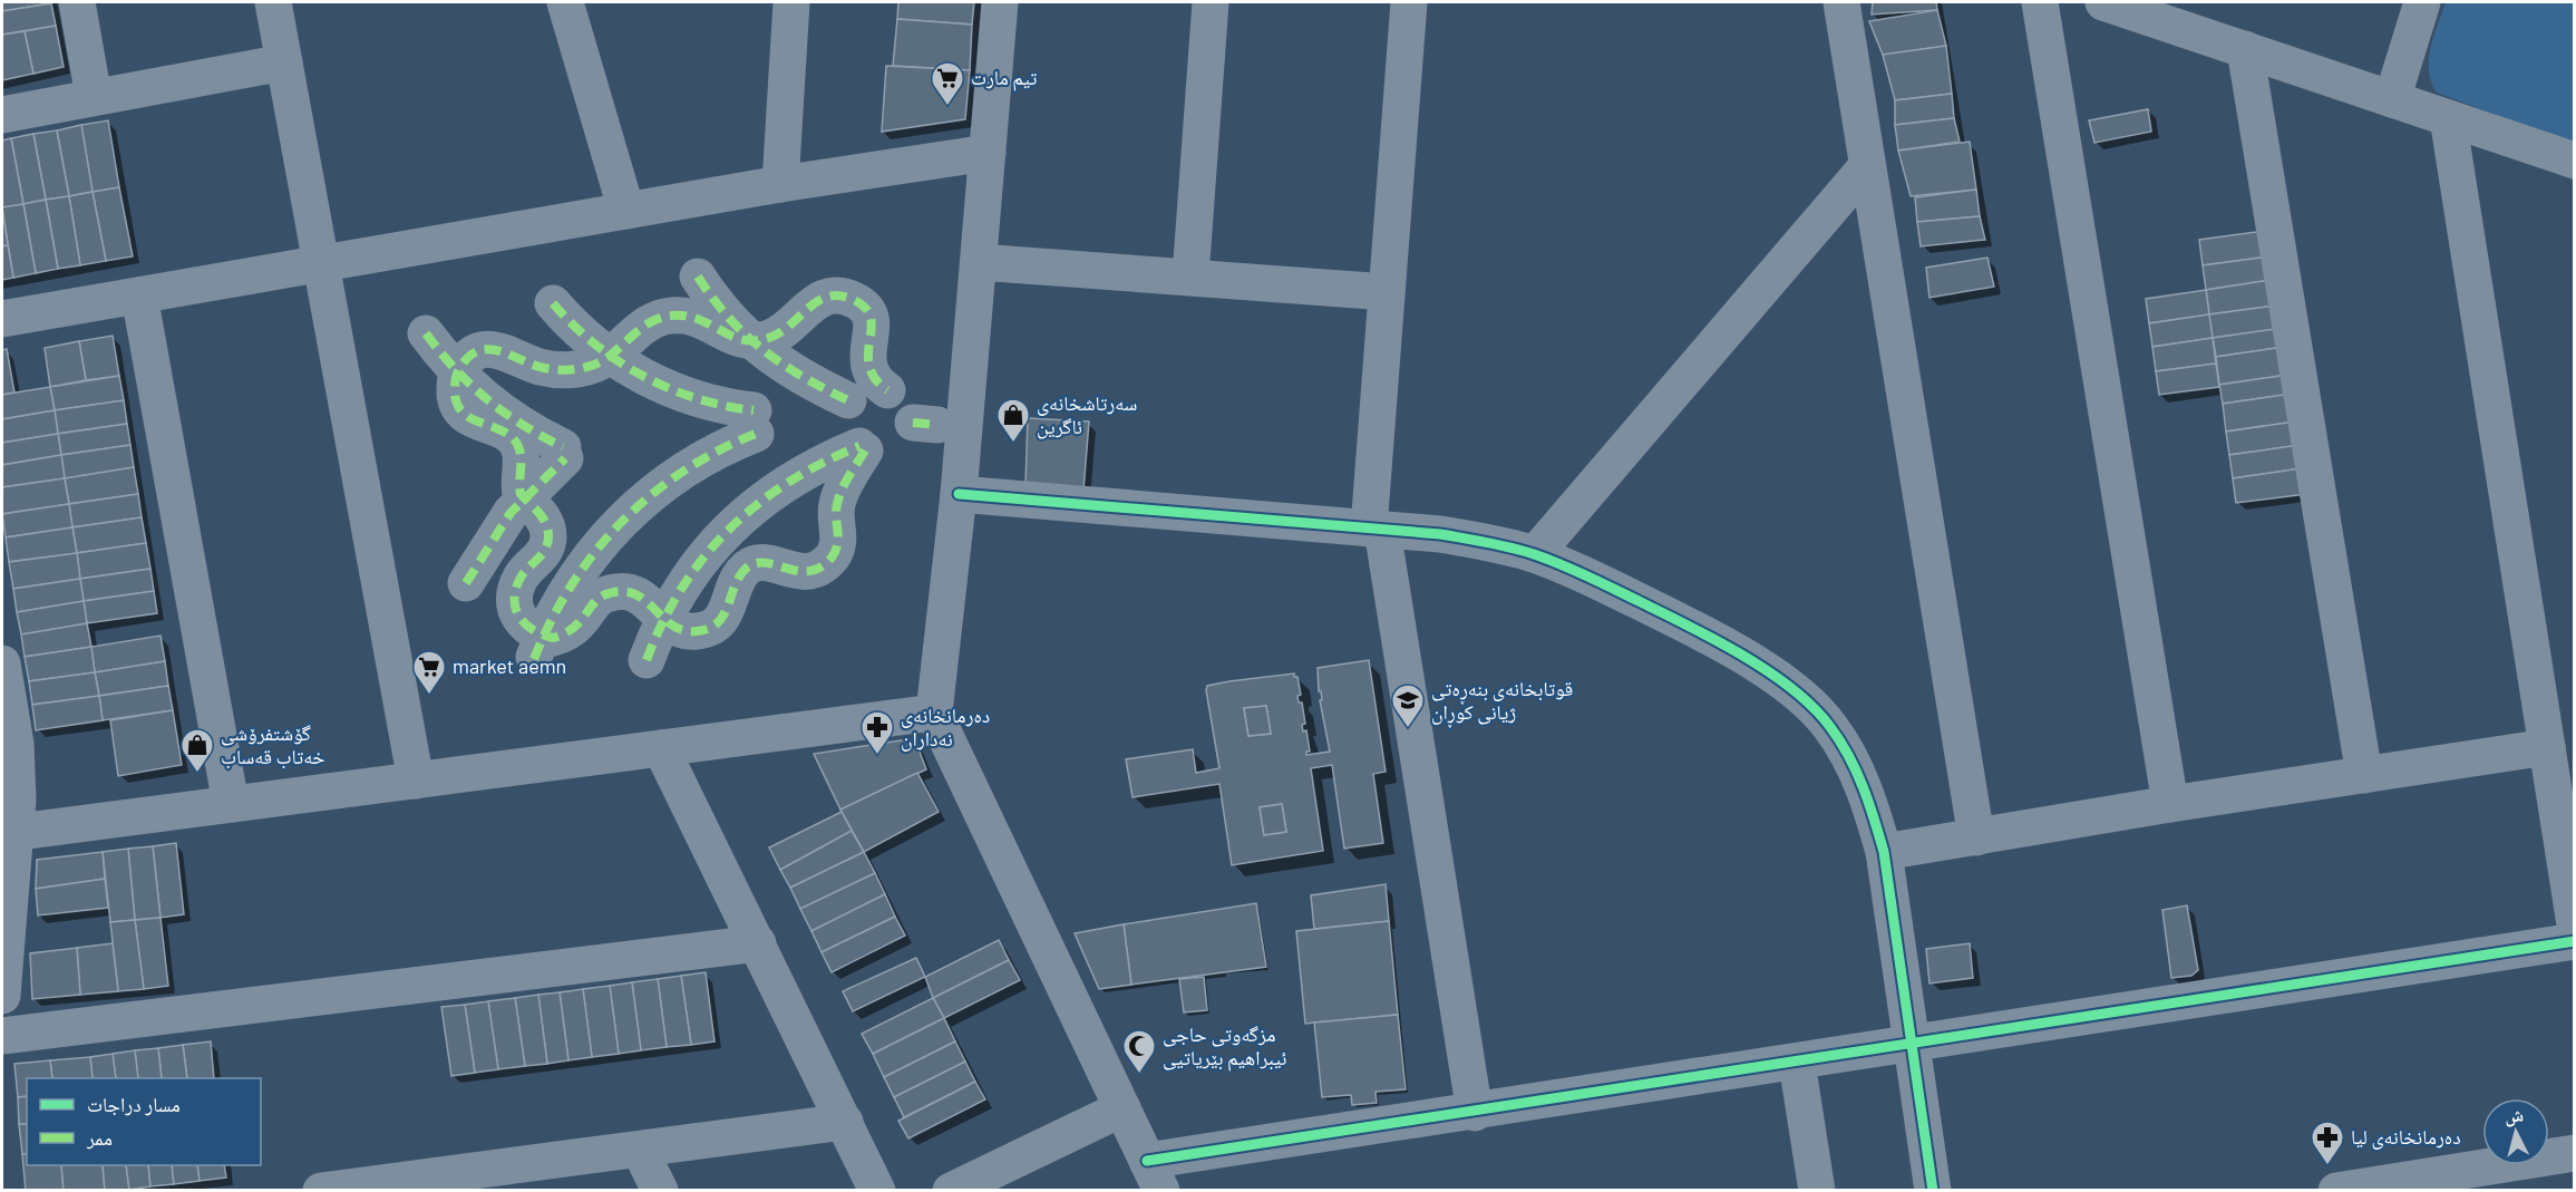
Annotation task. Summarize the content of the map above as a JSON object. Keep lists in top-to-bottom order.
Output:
{
  "places": {
    "supermarket": ["تیم مارت", "market aemn"],
    "shop": ["سەرتاشخانەی ئاگرین", "گۆشتفرۆشی خەتاب قەساب"],
    "school or university": ["قوتابخانەی بنەڕەتی ژیانی کوڕان"],
    "pharmacy": ["دەرمانخانەی نەداران", "دەرمانخانەی لیا"],
    "mosque": ["مزگەوتی حاجی ئیبراهیم بێریاتیی"]
  },
  "legend": ["مسار دراجات", "ممر"],
  "north": "top"
}
